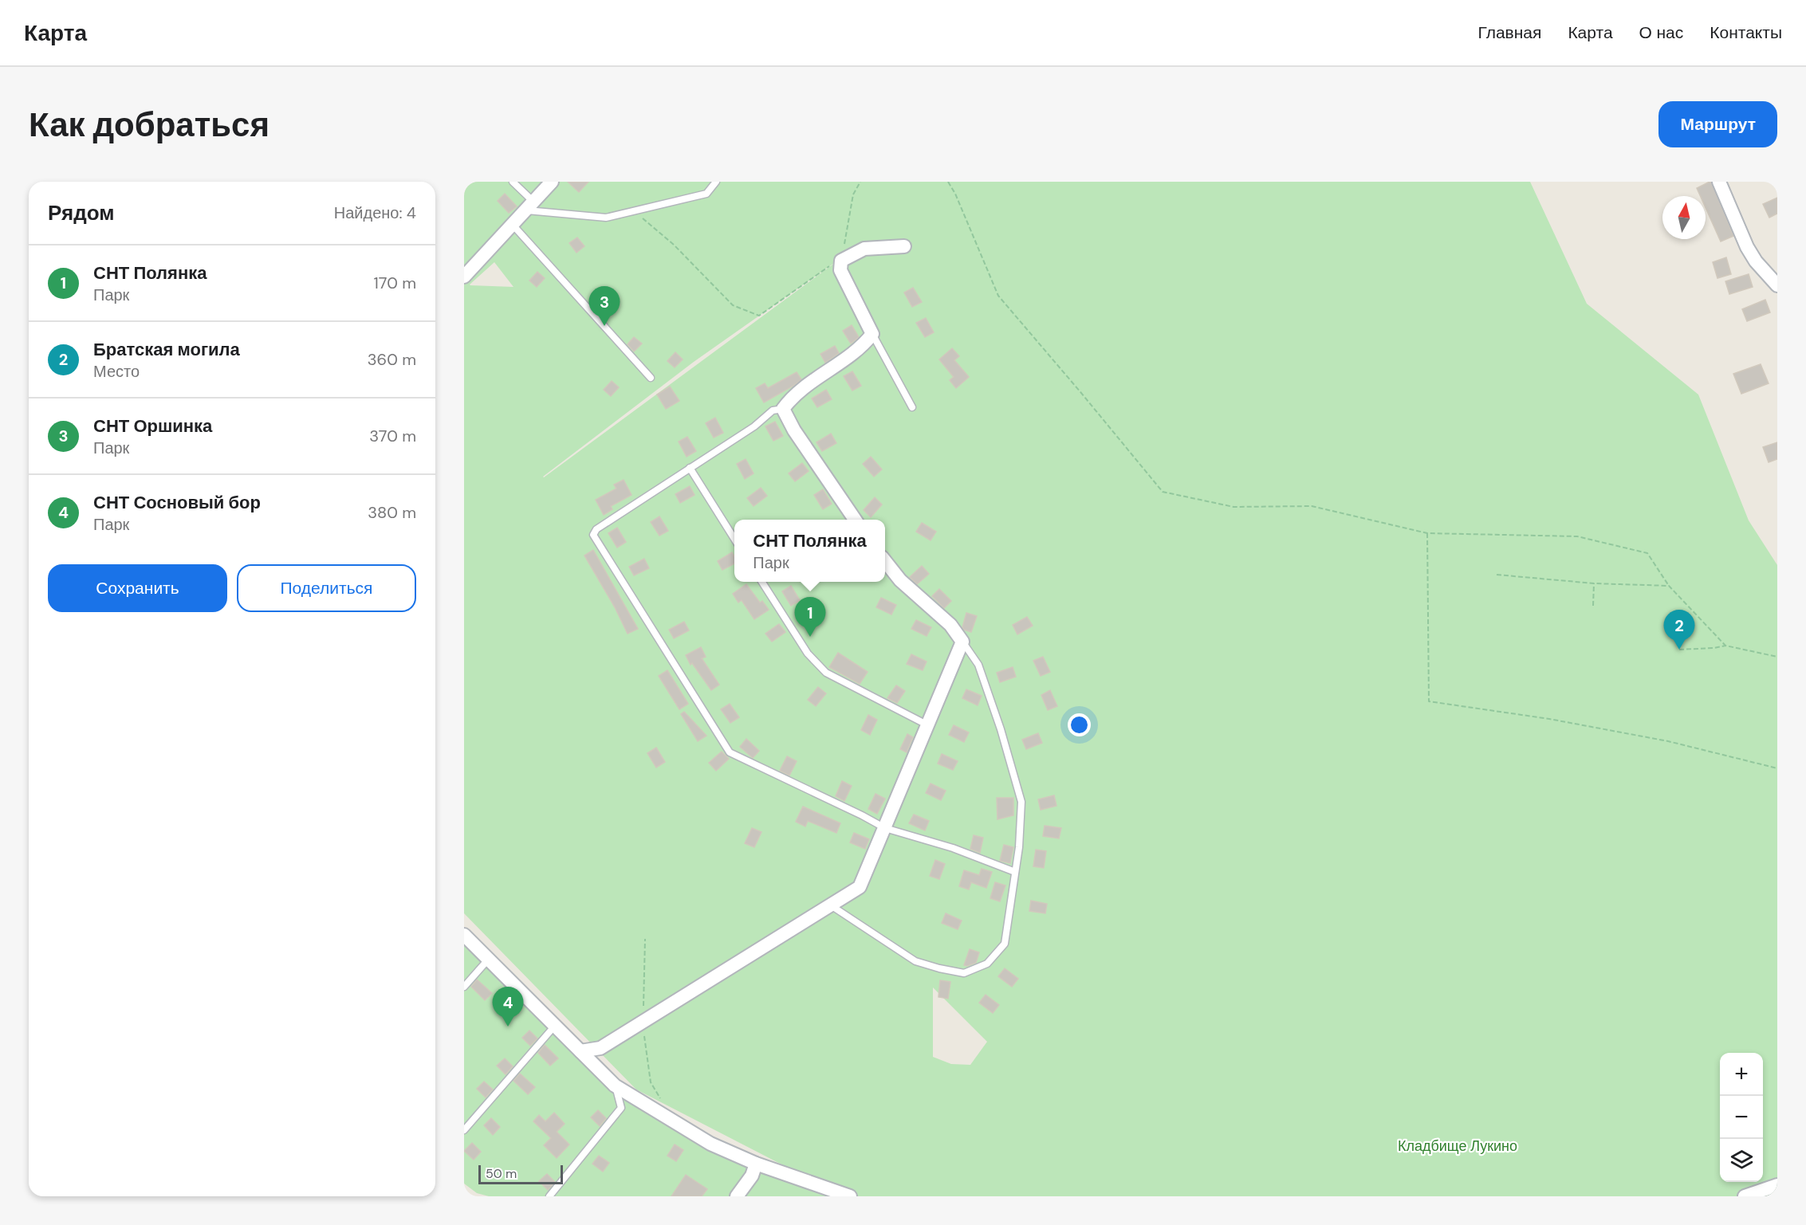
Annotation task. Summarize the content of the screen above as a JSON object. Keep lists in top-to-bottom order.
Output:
{
  "parks": ["Кладбище Лукино"],
  "scale_bar": "50 m",
  "north": "top",
  "page": {
    "header": "Карта",
    "nav": [
      "Главная",
      "Карта",
      "О нас",
      "Контакты"
    ],
    "buttons": [
      "Маршрут",
      ["Сохранить", "Поделиться"]
    ],
    "title": "Как добраться",
    "heading": ["Рядом", "Найдено: 4"],
    "list": [
      {
        "mark": "1",
        "name": "СНТ Полянка",
        "note": "Парк",
        "value": "170 m"
      },
      {
        "mark": "2",
        "name": "Братская могила",
        "note": "Место",
        "value": "360 m"
      },
      {
        "mark": "3",
        "name": "СНТ Оршинка",
        "note": "Парк",
        "value": "370 m"
      },
      {
        "mark": "4",
        "name": "СНТ Сосновый бор",
        "note": "Парк",
        "value": "380 m"
      }
    ],
    "pins": [
      "3",
      "1",
      "2",
      "4"
    ],
    "popup": ["СНТ Полянка", "Парк"],
    "map_buttons": ["+", "−"],
    "scale": "50 m"
  }
}
